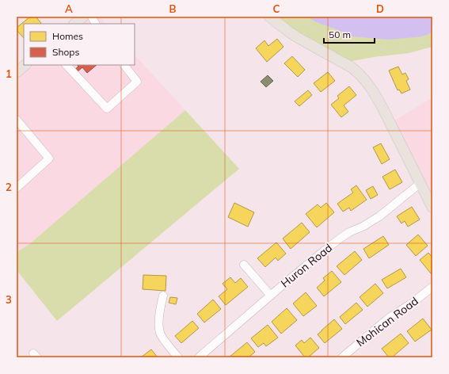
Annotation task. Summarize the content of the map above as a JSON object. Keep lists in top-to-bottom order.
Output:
{
  "streets": {
    "street": ["Huron Road", "Mohican Road"]
  },
  "legend": ["Homes", "Shops"],
  "scale_bar": "50 m",
  "grid": {
    "columns": [
      "A",
      "B",
      "C",
      "D"
    ],
    "rows": ["1", "2", "3"]
  }
}
